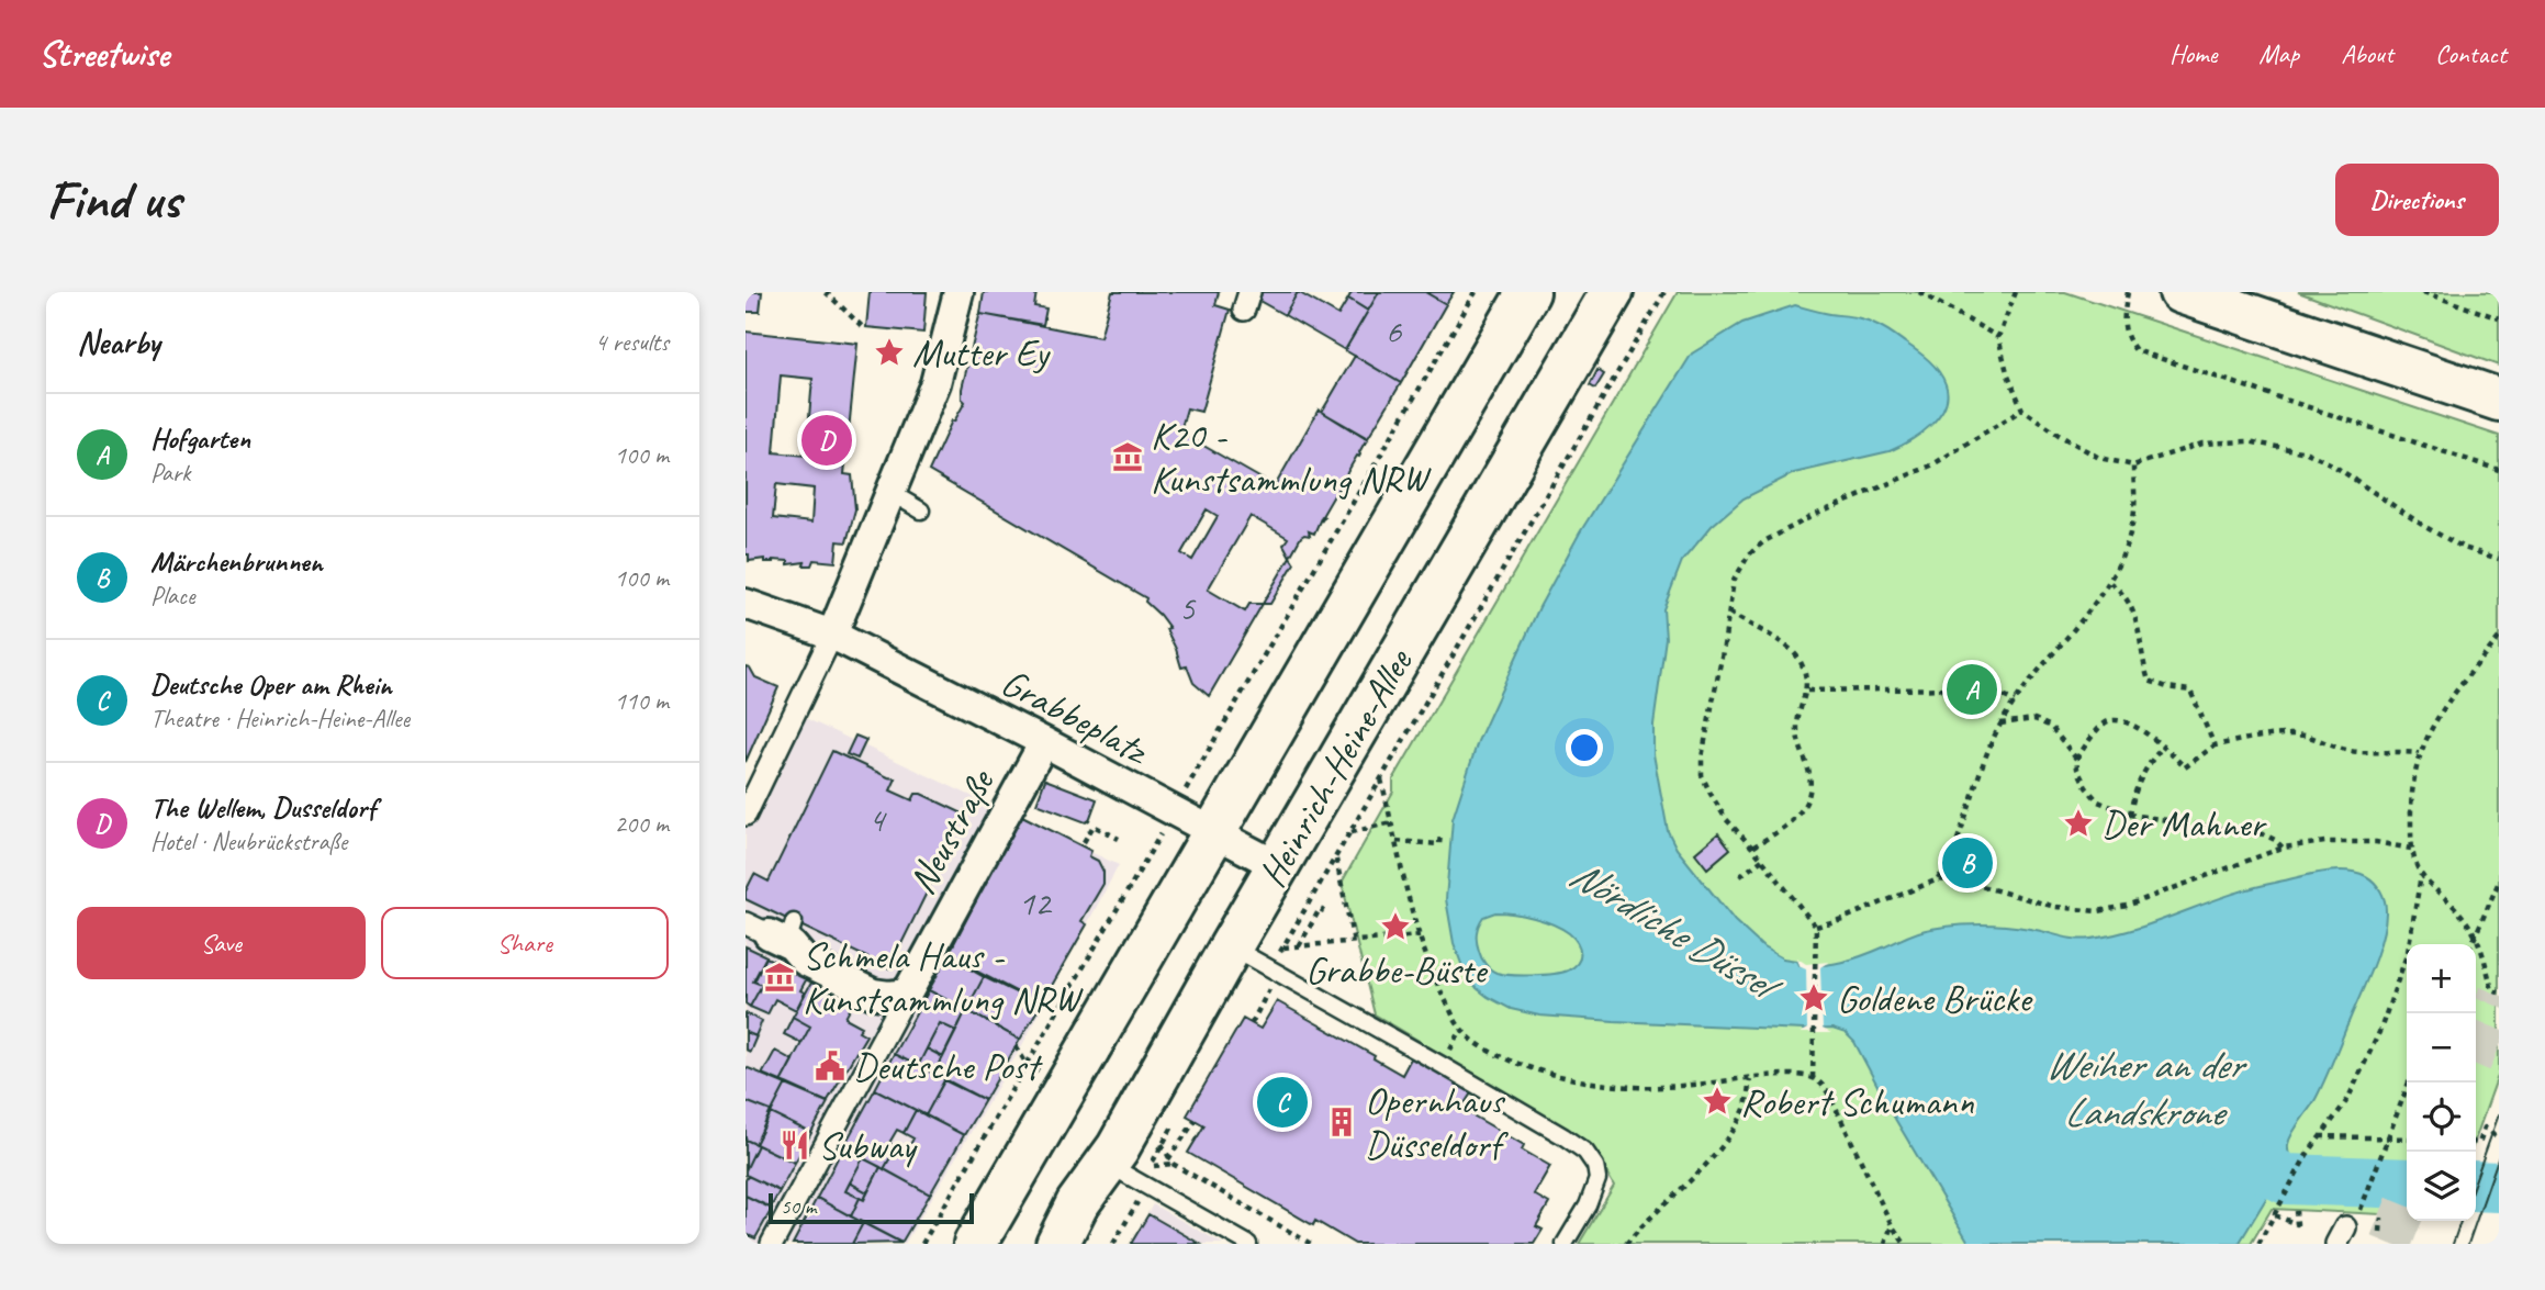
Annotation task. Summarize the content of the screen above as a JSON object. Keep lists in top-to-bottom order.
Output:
{
  "streets": {
    "main road": ["Heinrich-Heine-Allee"],
    "street": ["Grabbeplatz", "Neustraße"]
  },
  "crossings": [
    ["Grabbeplatz", "Heinrich-Heine-Allee"],
    ["Grabbeplatz", "Neustraße"]
  ],
  "water": ["Nördliche Düssel", "Weiher an der Landskrone"],
  "places": {
    "place": [
      "Mutter Ey",
      "Der Mahner",
      "Grabbe-Büste",
      "Goldene Brücke",
      "Robert Schumann"
    ],
    "museum": ["K20 - Kunstsammlung NRW", "Schmela Haus - Kunstsammlung NRW"],
    "public building": ["Deutsche Post"],
    "building": ["Opernhaus Düsseldorf"],
    "restaurant": ["Subway"]
  },
  "house_numbers": [
    "6",
    "5",
    "4",
    "12"
  ],
  "scale_bar": "50 m",
  "page": {
    "header": "Streetwise",
    "nav": [
      "Home",
      "Map",
      "About",
      "Contact"
    ],
    "buttons": [
      "Directions",
      ["Save", "Share"]
    ],
    "title": "Find us",
    "heading": ["Nearby", "4 results"],
    "list": [
      {
        "mark": "A",
        "name": "Hofgarten",
        "note": "Park",
        "value": "100 m"
      },
      {
        "mark": "B",
        "name": "Märchenbrunnen",
        "note": "Place",
        "value": "100 m"
      },
      {
        "mark": "C",
        "name": "Deutsche Oper am Rhein",
        "note": "Theatre · Heinrich-Heine-Allee",
        "value": "110 m"
      },
      {
        "mark": "D",
        "name": "The Wellem, Dusseldorf",
        "note": "Hotel · Neubrückstraße",
        "value": "200 m"
      }
    ],
    "pins": [
      "D",
      "A",
      "B",
      "C"
    ],
    "map_buttons": ["+", "−"],
    "scale": "50 m"
  }
}
